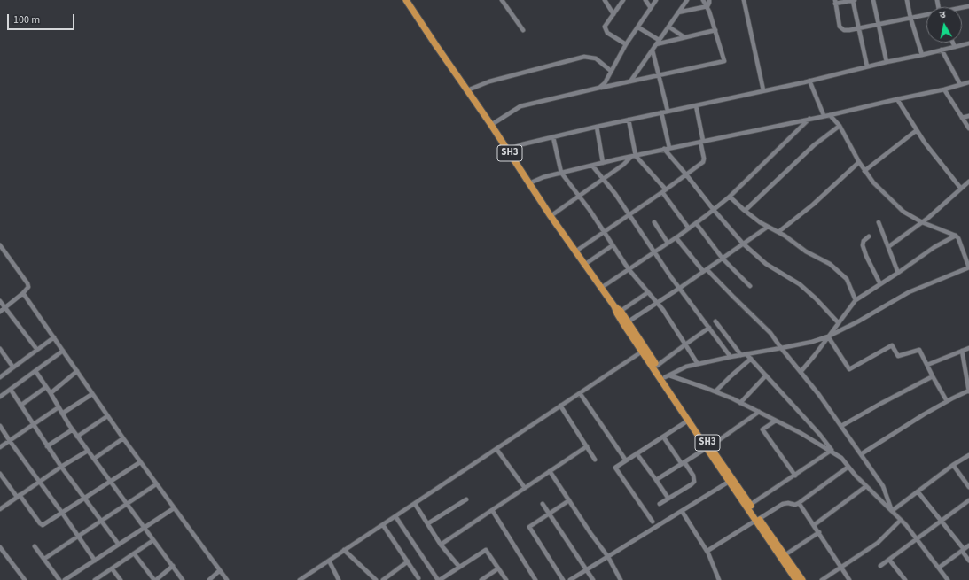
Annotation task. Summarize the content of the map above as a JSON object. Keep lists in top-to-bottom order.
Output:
{
  "streets": {
    "main road": ["SH3"]
  },
  "scale_bar": "100 m",
  "north": "top"
}
